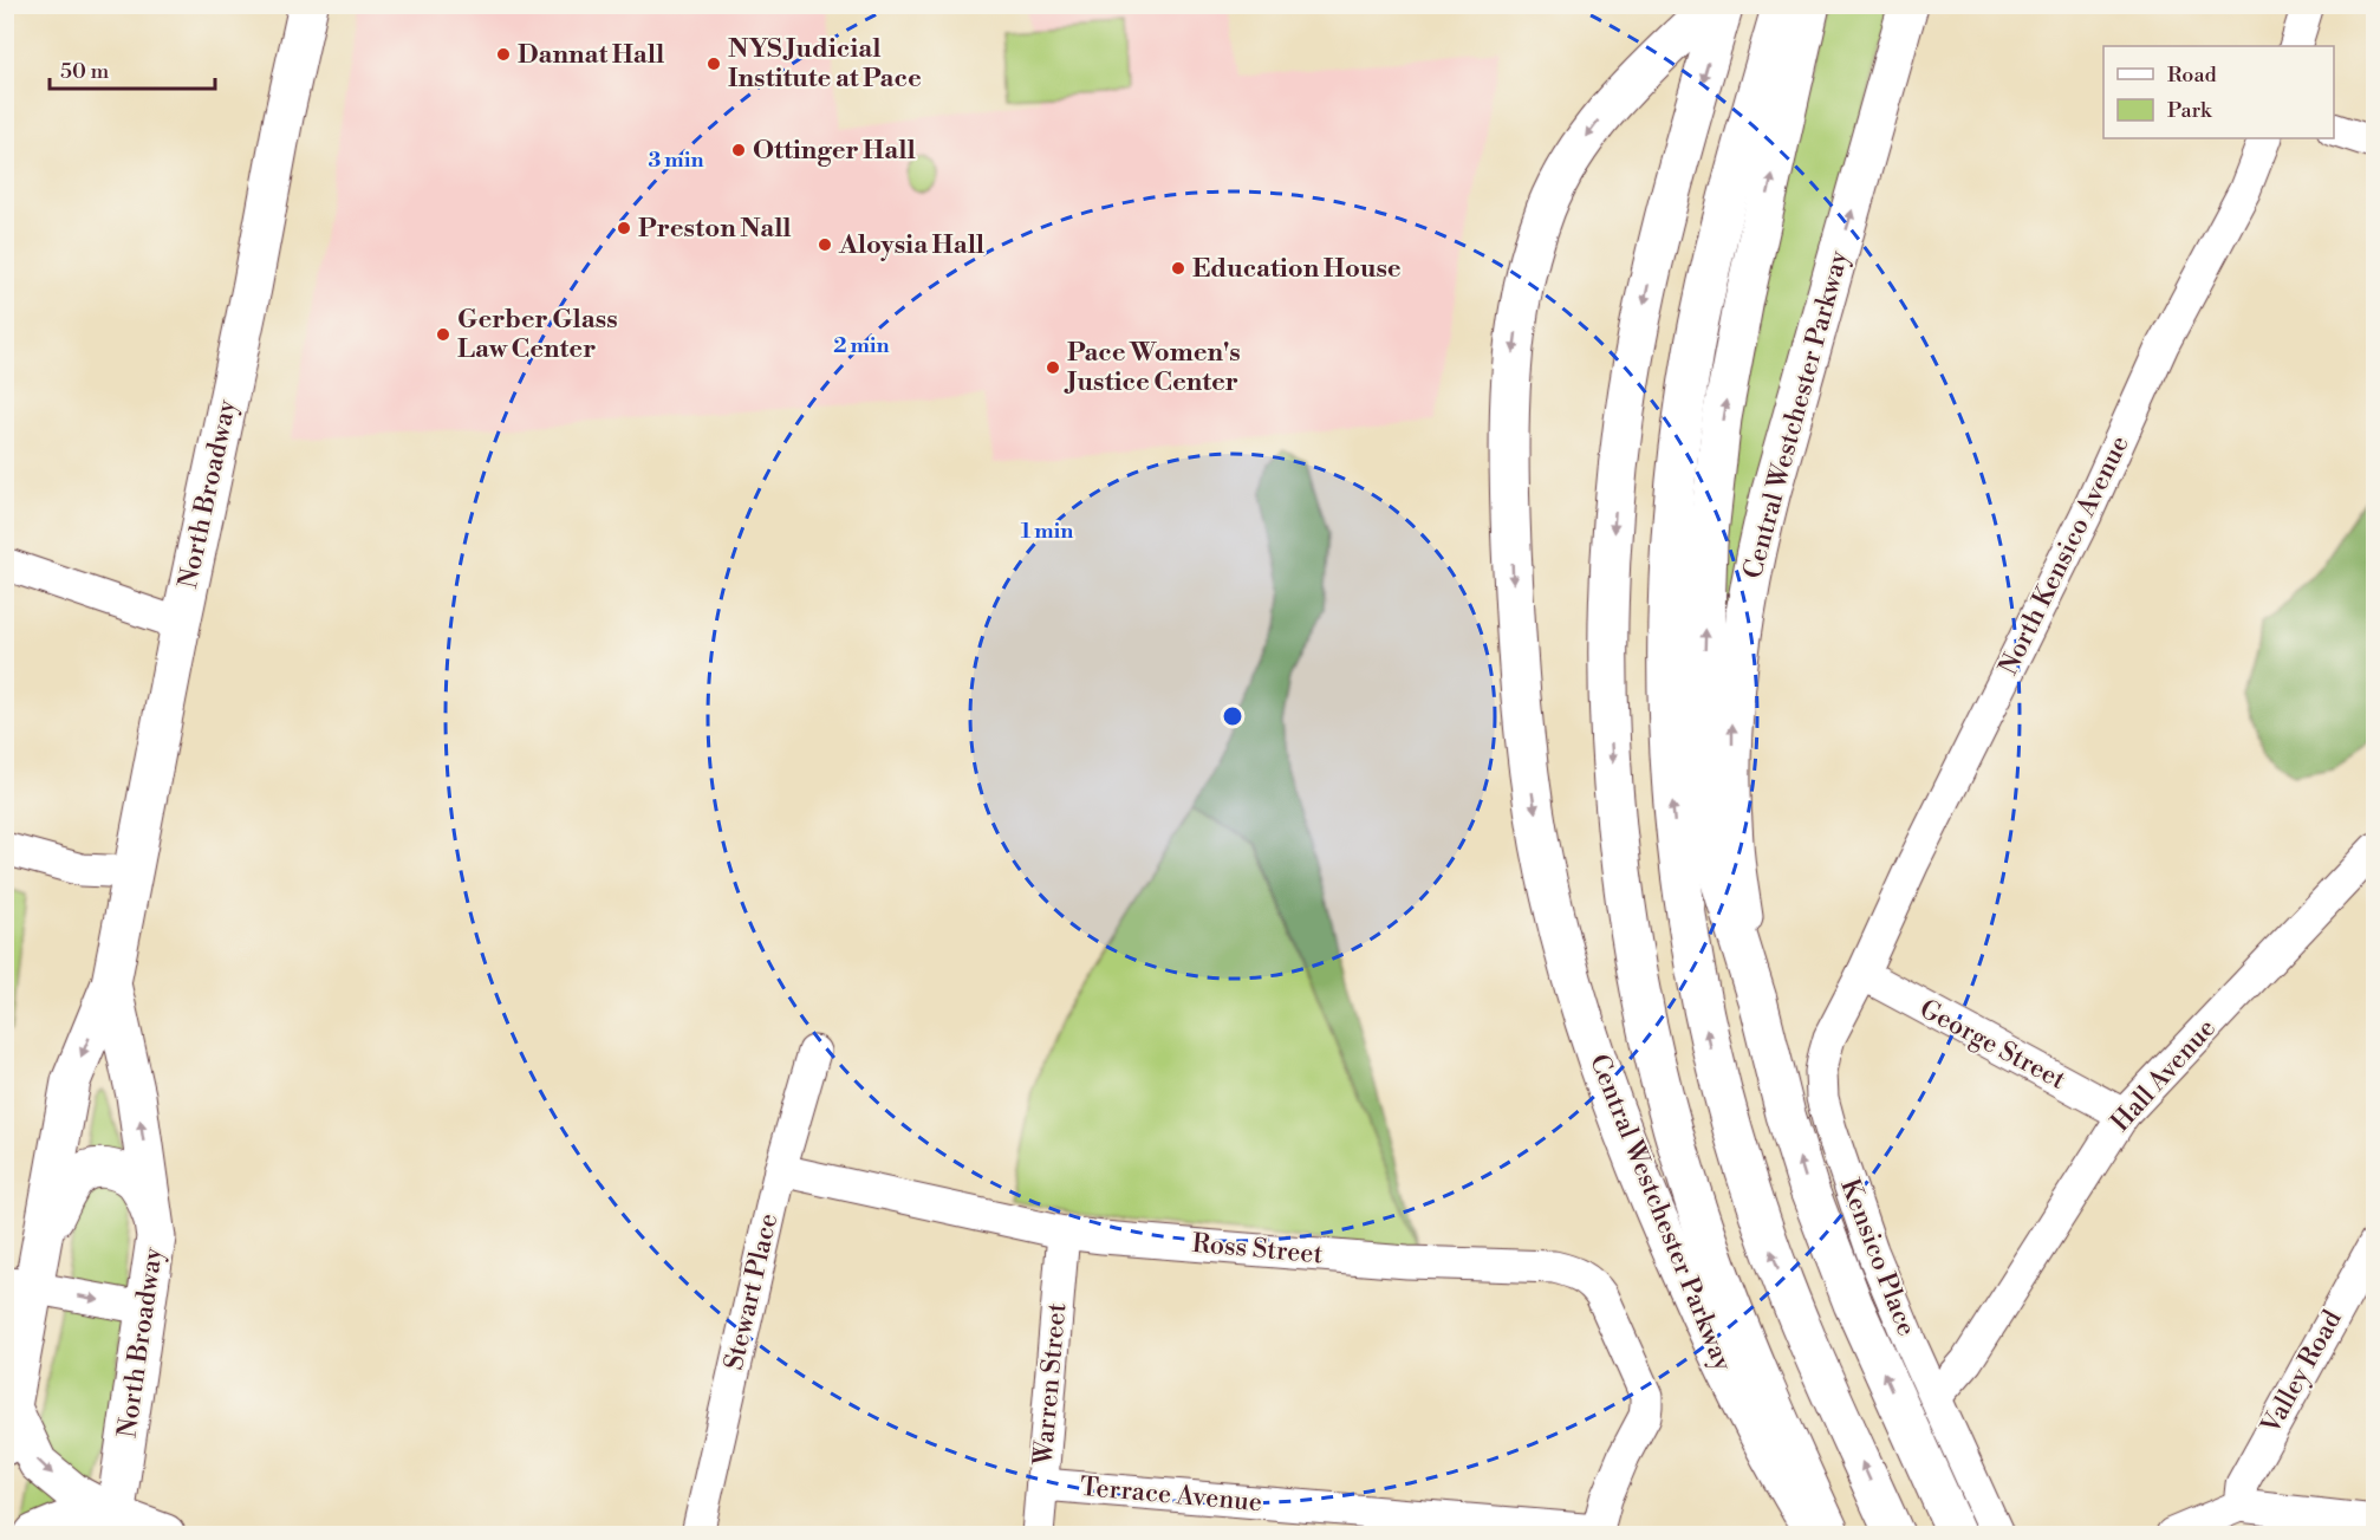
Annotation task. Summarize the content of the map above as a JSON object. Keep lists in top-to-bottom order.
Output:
{
  "streets": {
    "main road": ["Central Westchester Parkway", "North Broadway"],
    "street": [
      "North Kensico Avenue",
      "George Street",
      "Hall Avenue",
      "Ross Street",
      "Kensico Place",
      "Stewart Place",
      "Valley Road",
      "Warren Street",
      "Terrace Avenue"
    ]
  },
  "crossings": [
    ["North Kensico Avenue", "George Street"],
    ["North Kensico Avenue", "Kensico Place"],
    ["George Street", "Hall Avenue"],
    ["George Street", "Kensico Place"],
    ["Hall Avenue", "Kensico Place"],
    ["Ross Street", "Stewart Place"],
    ["Ross Street", "Warren Street"],
    ["Ross Street", "Terrace Avenue"],
    ["Warren Street", "Terrace Avenue"]
  ],
  "places": [
    "Dannat Hall",
    "NYS Judicial Institute at Pace",
    "Ottinger Hall",
    "Preston Nall",
    "Aloysia Hall",
    "Education House",
    "Gerber Glass Law Center",
    "Pace Women's Justice Center"
  ],
  "legend": ["Road", "Park"],
  "scale_bar": "50 m",
  "rings": ["3 min", "2 min", "1 min"]
}
